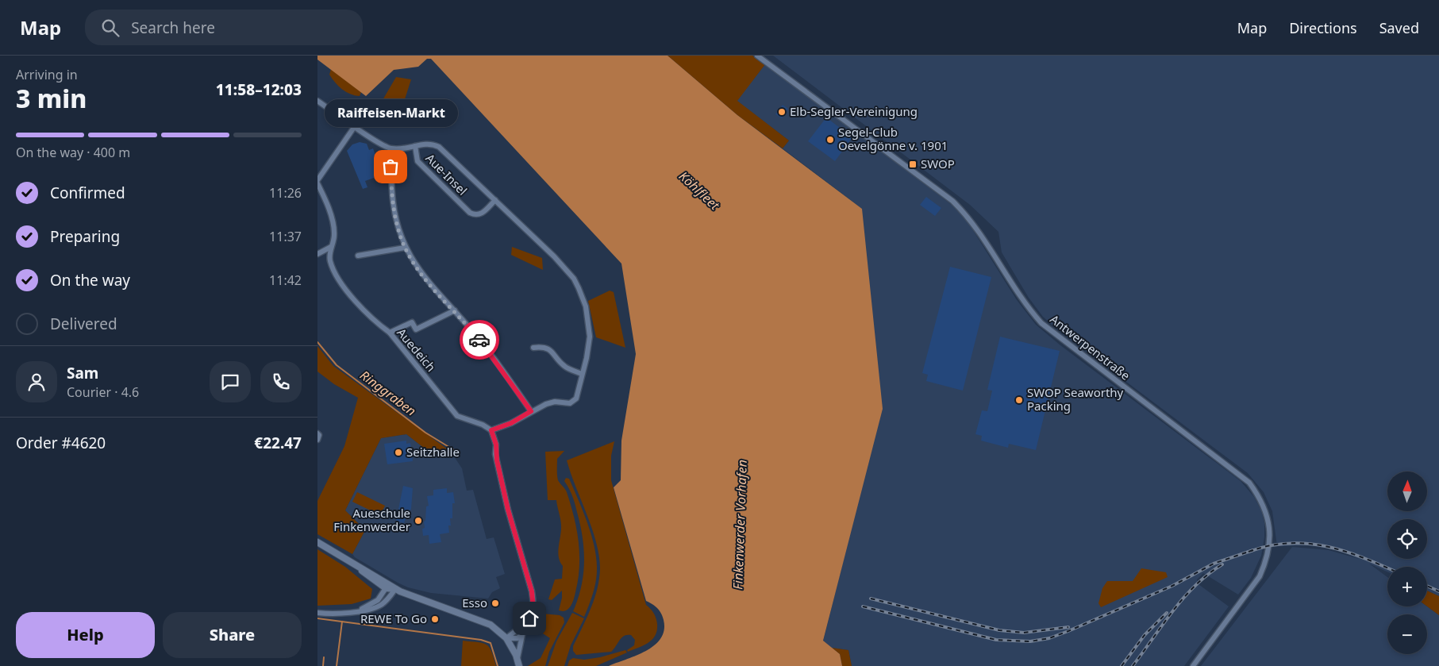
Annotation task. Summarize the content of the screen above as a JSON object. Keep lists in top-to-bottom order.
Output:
{
  "streets": {
    "street": ["Aue-Insel", "Antwerpenstraße", "Auedeich"]
  },
  "water": ["Köhlfleet", "Ringgraben", "Finkenwerder Vorhafen"],
  "places": {
    "other": [
      "Elb-Segler-Vereinigung",
      "Segel-Club Oevelgönne v. 1901",
      "Raiffeisen-Markt",
      "SWOP Seaworthy Packing",
      "Seitzhalle",
      "Aueschule Finkenwerder",
      "Esso",
      "REWE To Go"
    ],
    "transit": ["SWOP"]
  },
  "north": "top",
  "page": {
    "header": "Map",
    "search": "Search here",
    "nav": ["Map", "Directions", "Saved"],
    "heading": ["3 min", "Arriving in", "11:58–12:03"],
    "panel": [
      "Sam",
      "Courier · 4.6",
      "Order #4620",
      "€22.47"
    ],
    "bubble": "Raiffeisen-Markt",
    "bar": "On the way · 400 m",
    "list": [
      ["Confirmed", "11:26"],
      ["Preparing", "11:37"],
      ["On the way", "11:42"],
      "Delivered"
    ],
    "map_buttons": ["+", "−"],
    "buttons": ["Help", "Share"]
  }
}
